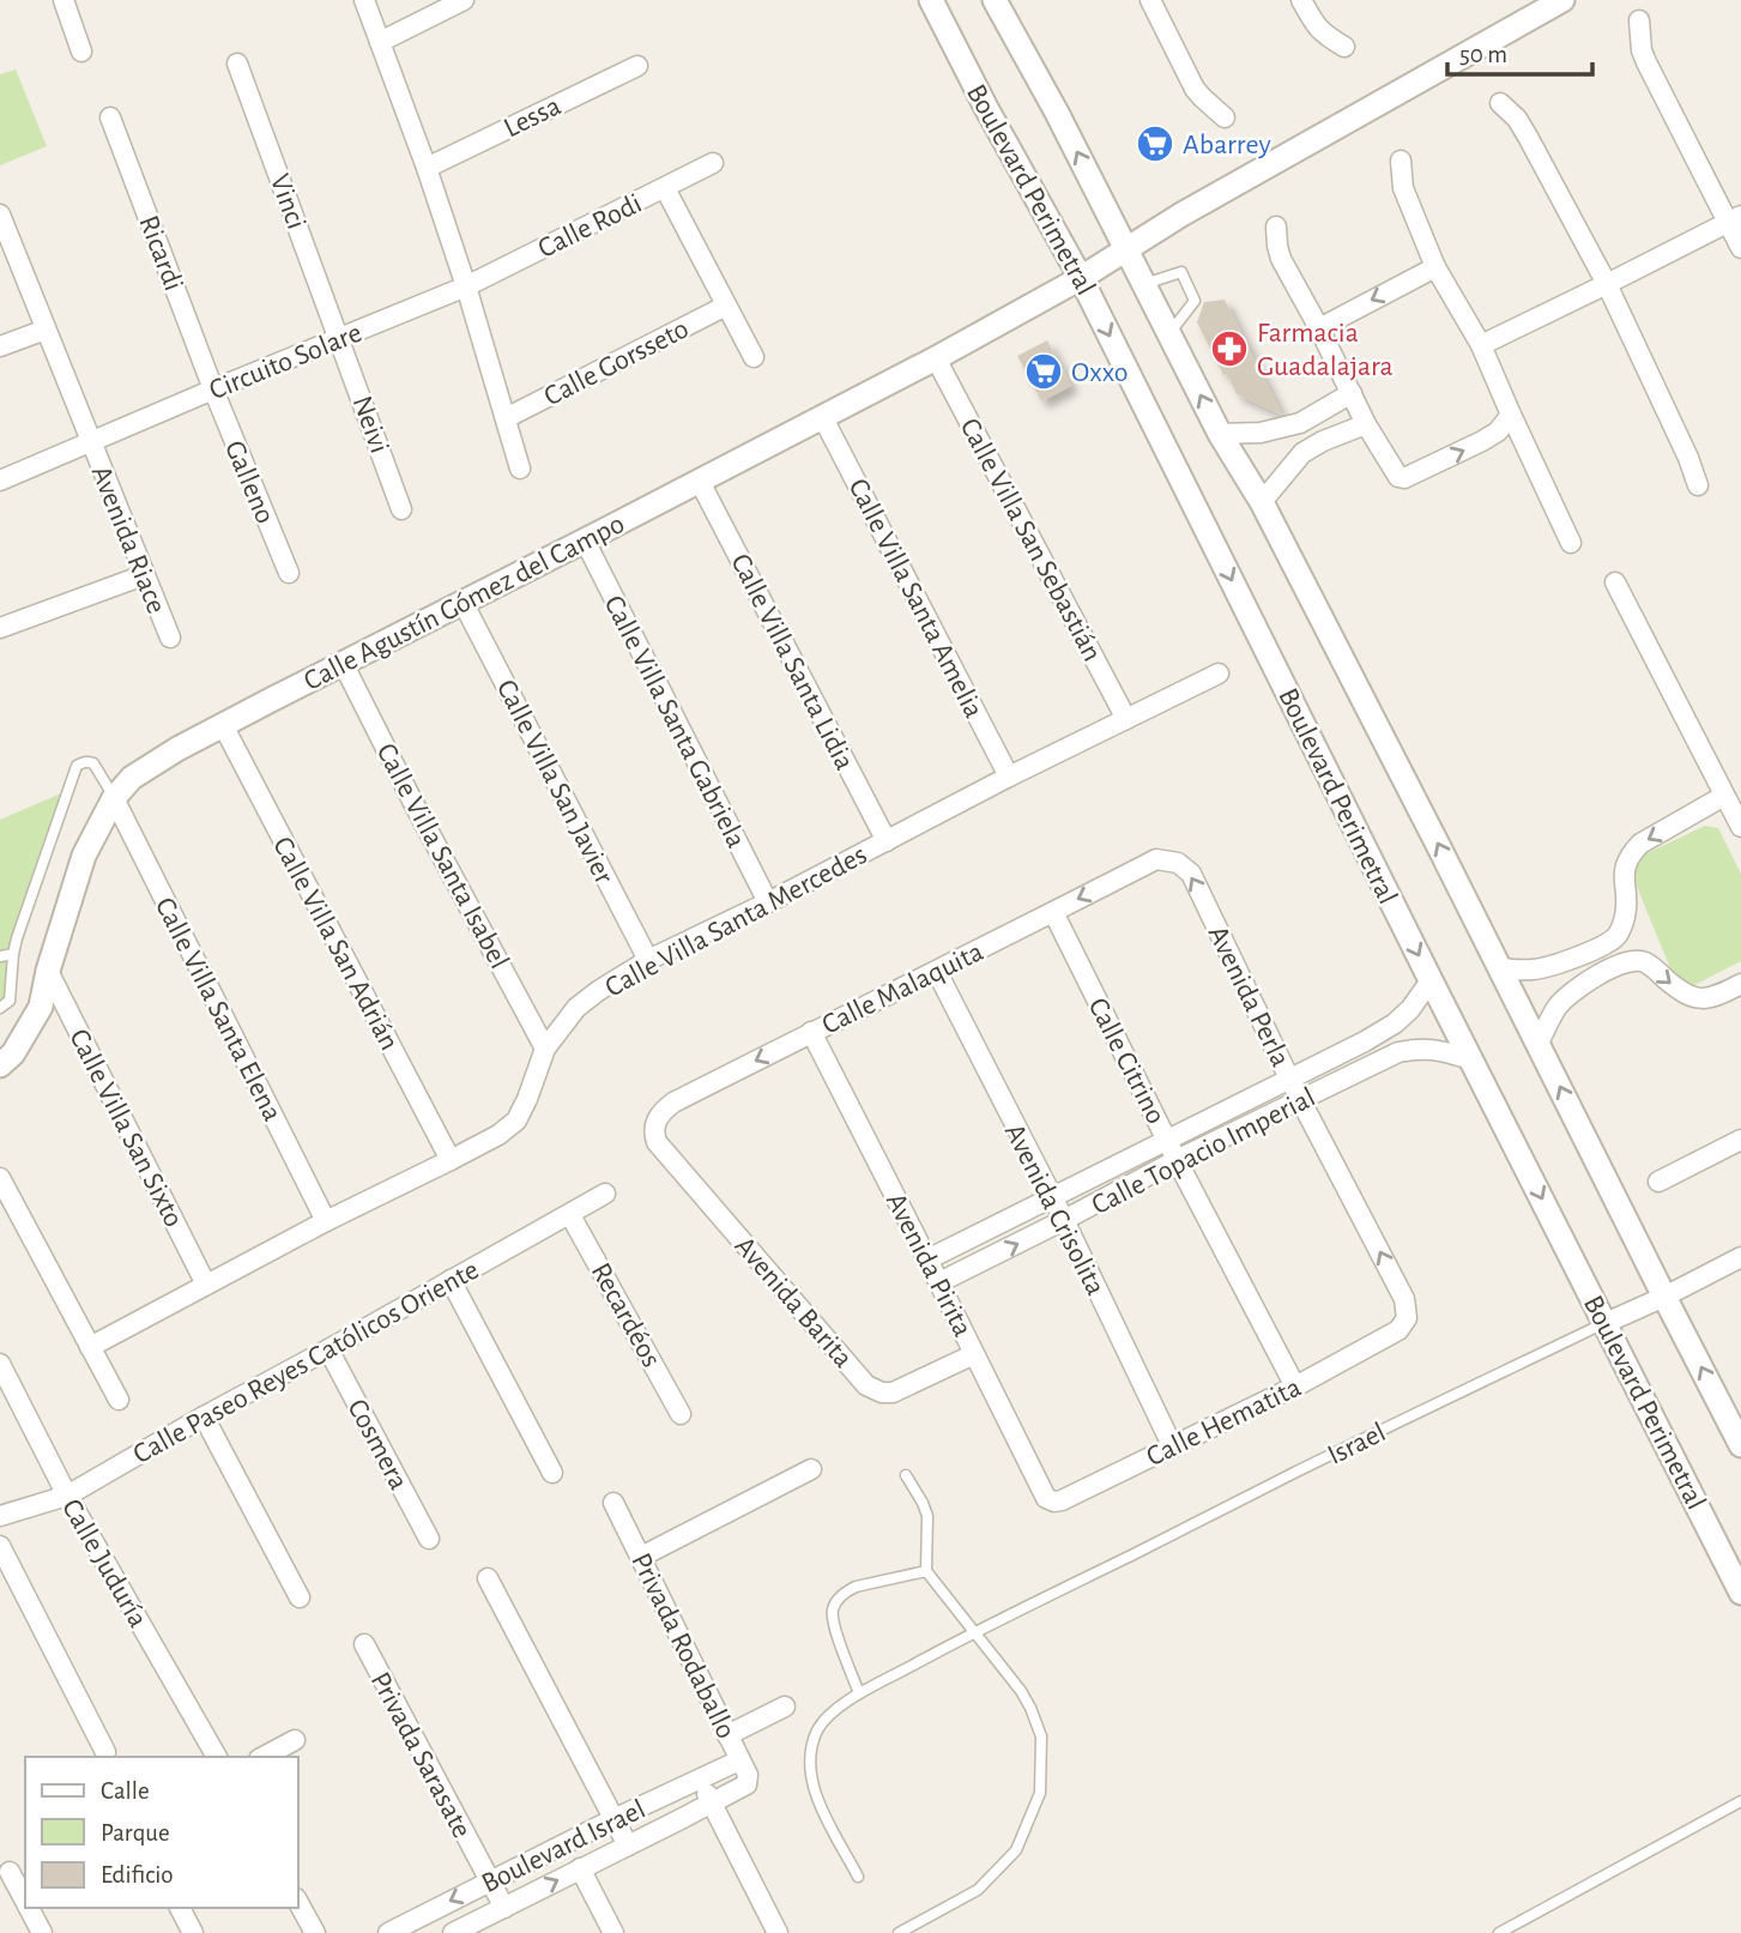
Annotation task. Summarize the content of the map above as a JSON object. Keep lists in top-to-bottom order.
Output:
{
  "streets": {
    "street": [
      "Lessa",
      "Boulevard Perimetral",
      "Vinci",
      "Calle Rodi",
      "Ricardi",
      "Circuito Solare",
      "Calle Gorsseto",
      "Neivi",
      "Galleno",
      "Avenida Riace",
      "Calle Villa San Sebastián",
      "Calle Villa Santa Amelia",
      "Calle Agustín Gómez del Campo",
      "Calle Villa Santa Lidia",
      "Calle Villa Santa Gabriela",
      "Calle Villa San Javier",
      "Calle Villa Santa Isabel",
      "Calle Villa Santa Mercedes",
      "Calle Villa San Adrián",
      "Calle Malaquita",
      "Avenida Perla",
      "Calle Villa Santa Elena",
      "Calle Citrino",
      "Calle Villa San Sixto",
      "Calle Topacio Imperial",
      "Avenida Crisolita",
      "Avenida Pirita",
      "Avenida Barita",
      "Recardéos",
      "Calle Paseo Reyes Católicos Oriente",
      "Calle Hematita",
      "Israel",
      "Cosmera",
      "Calle Juduría",
      "Privada Rodaballo",
      "Privada Sarasate",
      "Boulevard Israel"
    ]
  },
  "crossings": [
    ["Boulevard Perimetral", "Calle Agustín Gómez del Campo"],
    ["Boulevard Perimetral", "Calle Topacio Imperial"],
    ["Boulevard Perimetral", "Israel"],
    ["Vinci", "Circuito Solare"],
    ["Vinci", "Neivi"],
    ["Calle Rodi", "Circuito Solare"],
    ["Ricardi", "Circuito Solare"],
    ["Ricardi", "Galleno"],
    ["Circuito Solare", "Neivi"],
    ["Circuito Solare", "Galleno"],
    ["Circuito Solare", "Avenida Riace"],
    ["Calle Villa San Sebastián", "Calle Agustín Gómez del Campo"],
    ["Calle Villa San Sebastián", "Calle Villa Santa Mercedes"],
    ["Calle Villa Santa Amelia", "Calle Agustín Gómez del Campo"],
    ["Calle Villa Santa Amelia", "Calle Villa Santa Mercedes"],
    ["Calle Agustín Gómez del Campo", "Calle Villa Santa Lidia"],
    ["Calle Agustín Gómez del Campo", "Calle Villa Santa Gabriela"],
    ["Calle Agustín Gómez del Campo", "Calle Villa San Javier"],
    ["Calle Agustín Gómez del Campo", "Calle Villa Santa Isabel"],
    ["Calle Agustín Gómez del Campo", "Calle Villa San Adrián"],
    ["Calle Agustín Gómez del Campo", "Calle Villa Santa Elena"],
    ["Calle Agustín Gómez del Campo", "Calle Villa San Sixto"],
    ["Calle Villa Santa Lidia", "Calle Villa Santa Mercedes"],
    ["Calle Villa Santa Gabriela", "Calle Villa Santa Mercedes"],
    ["Calle Villa San Javier", "Calle Villa Santa Mercedes"],
    ["Calle Villa Santa Isabel", "Calle Villa Santa Mercedes"],
    ["Calle Villa Santa Mercedes", "Calle Villa San Adrián"],
    ["Calle Villa Santa Mercedes", "Calle Villa Santa Elena"],
    ["Calle Villa Santa Mercedes", "Calle Villa San Sixto"],
    ["Calle Malaquita", "Avenida Perla"],
    ["Calle Malaquita", "Calle Citrino"],
    ["Calle Malaquita", "Avenida Crisolita"],
    ["Calle Malaquita", "Avenida Pirita"],
    ["Calle Malaquita", "Avenida Barita"],
    ["Avenida Perla", "Calle Topacio Imperial"],
    ["Avenida Perla", "Calle Hematita"],
    ["Calle Citrino", "Calle Topacio Imperial"],
    ["Calle Citrino", "Calle Hematita"],
    ["Calle Topacio Imperial", "Avenida Crisolita"],
    ["Calle Topacio Imperial", "Avenida Pirita"],
    ["Avenida Crisolita", "Calle Hematita"],
    ["Avenida Pirita", "Avenida Barita"],
    ["Avenida Pirita", "Calle Hematita"],
    ["Recardéos", "Calle Paseo Reyes Católicos Oriente"],
    ["Calle Paseo Reyes Católicos Oriente", "Cosmera"],
    ["Calle Paseo Reyes Católicos Oriente", "Calle Juduría"],
    ["Privada Rodaballo", "Boulevard Israel"],
    ["Privada Sarasate", "Boulevard Israel"]
  ],
  "one_way": ["Calle Malaquita", "Avenida Perla"],
  "places": {
    "supermarket": ["Abarrey", "Oxxo"],
    "pharmacy": ["Farmacia Guadalajara"]
  },
  "legend": ["Calle", "Parque", "Edificio"],
  "scale_bar": "50 m"
}
